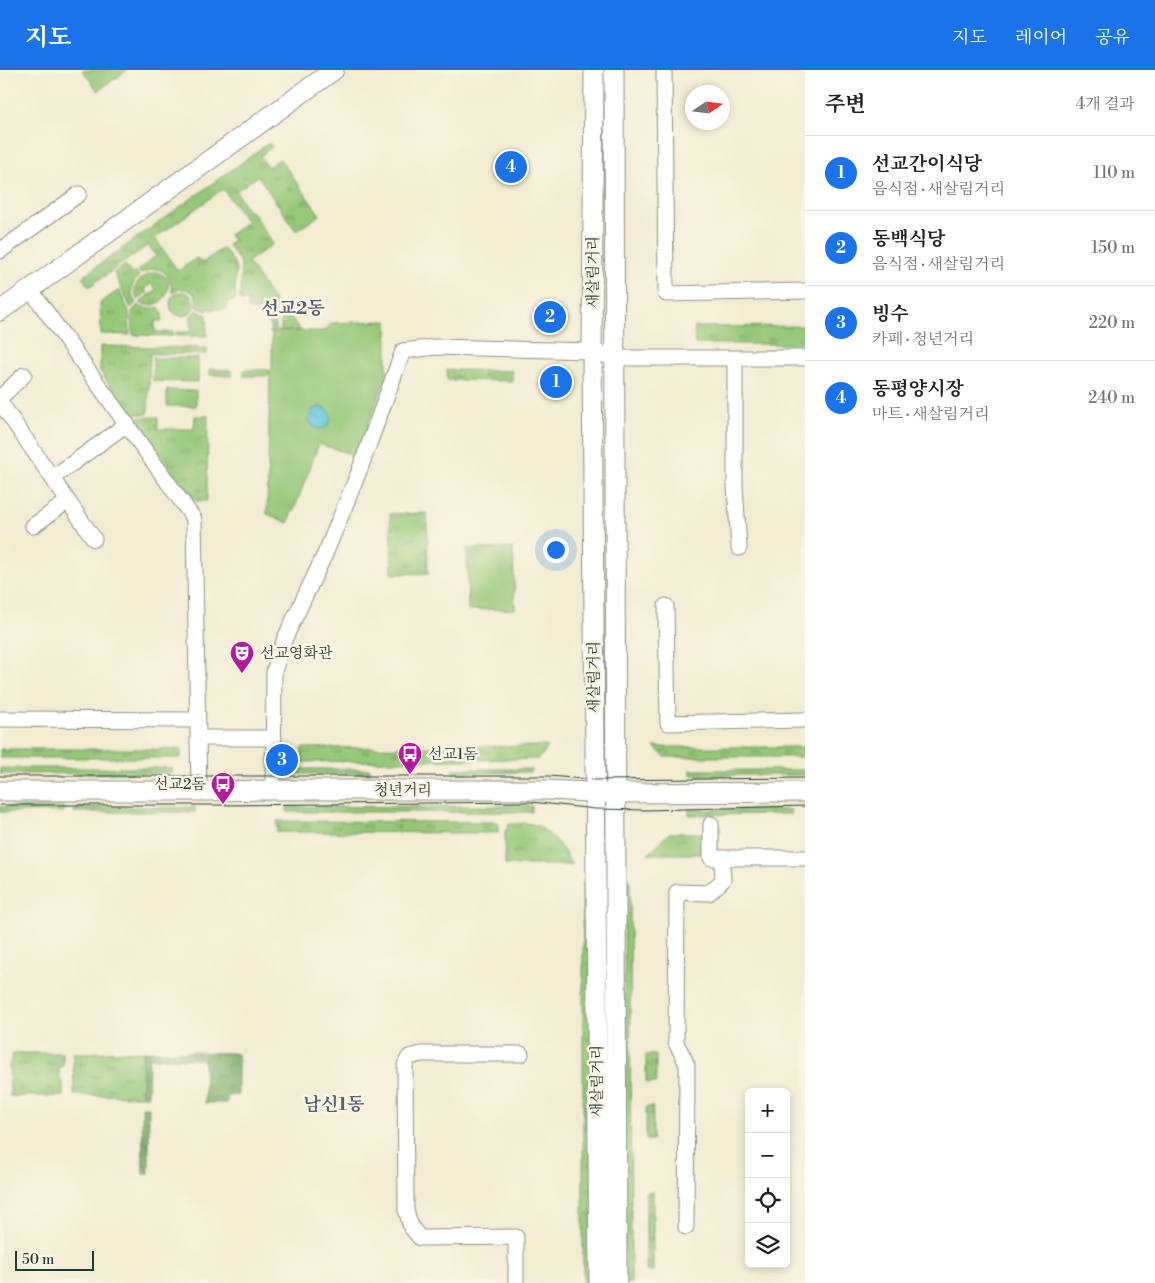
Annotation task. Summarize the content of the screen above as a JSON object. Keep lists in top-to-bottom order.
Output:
{
  "streets": {
    "main road": ["새살림거리", "청년거리"]
  },
  "crossings": [
    ["새살림거리", "청년거리"]
  ],
  "districts": ["선교2동", "남신1동"],
  "places": {
    "theatre": ["선교영화관"],
    "bus stop": ["선교1돔", "선교2돔"]
  },
  "scale_bar": "50 m",
  "north": "right",
  "page": {
    "header": "지도",
    "nav": ["지도", "레이어", "공유"],
    "heading": ["주변", "4개 결과"],
    "list": [
      {
        "mark": "1",
        "name": "선교간이식당",
        "note": "음식점 · 새살림거리",
        "value": "110 m"
      },
      {
        "mark": "2",
        "name": "동백식당",
        "note": "음식점 · 새살림거리",
        "value": "150 m"
      },
      {
        "mark": "3",
        "name": "빙수",
        "note": "카페 · 청년거리",
        "value": "220 m"
      },
      {
        "mark": "4",
        "name": "동평양시장",
        "note": "마트 · 새살림거리",
        "value": "240 m"
      }
    ],
    "pins": [
      "4",
      "2",
      "1",
      "3"
    ],
    "map_buttons": ["+", "−"],
    "scale": "50 m"
  }
}
